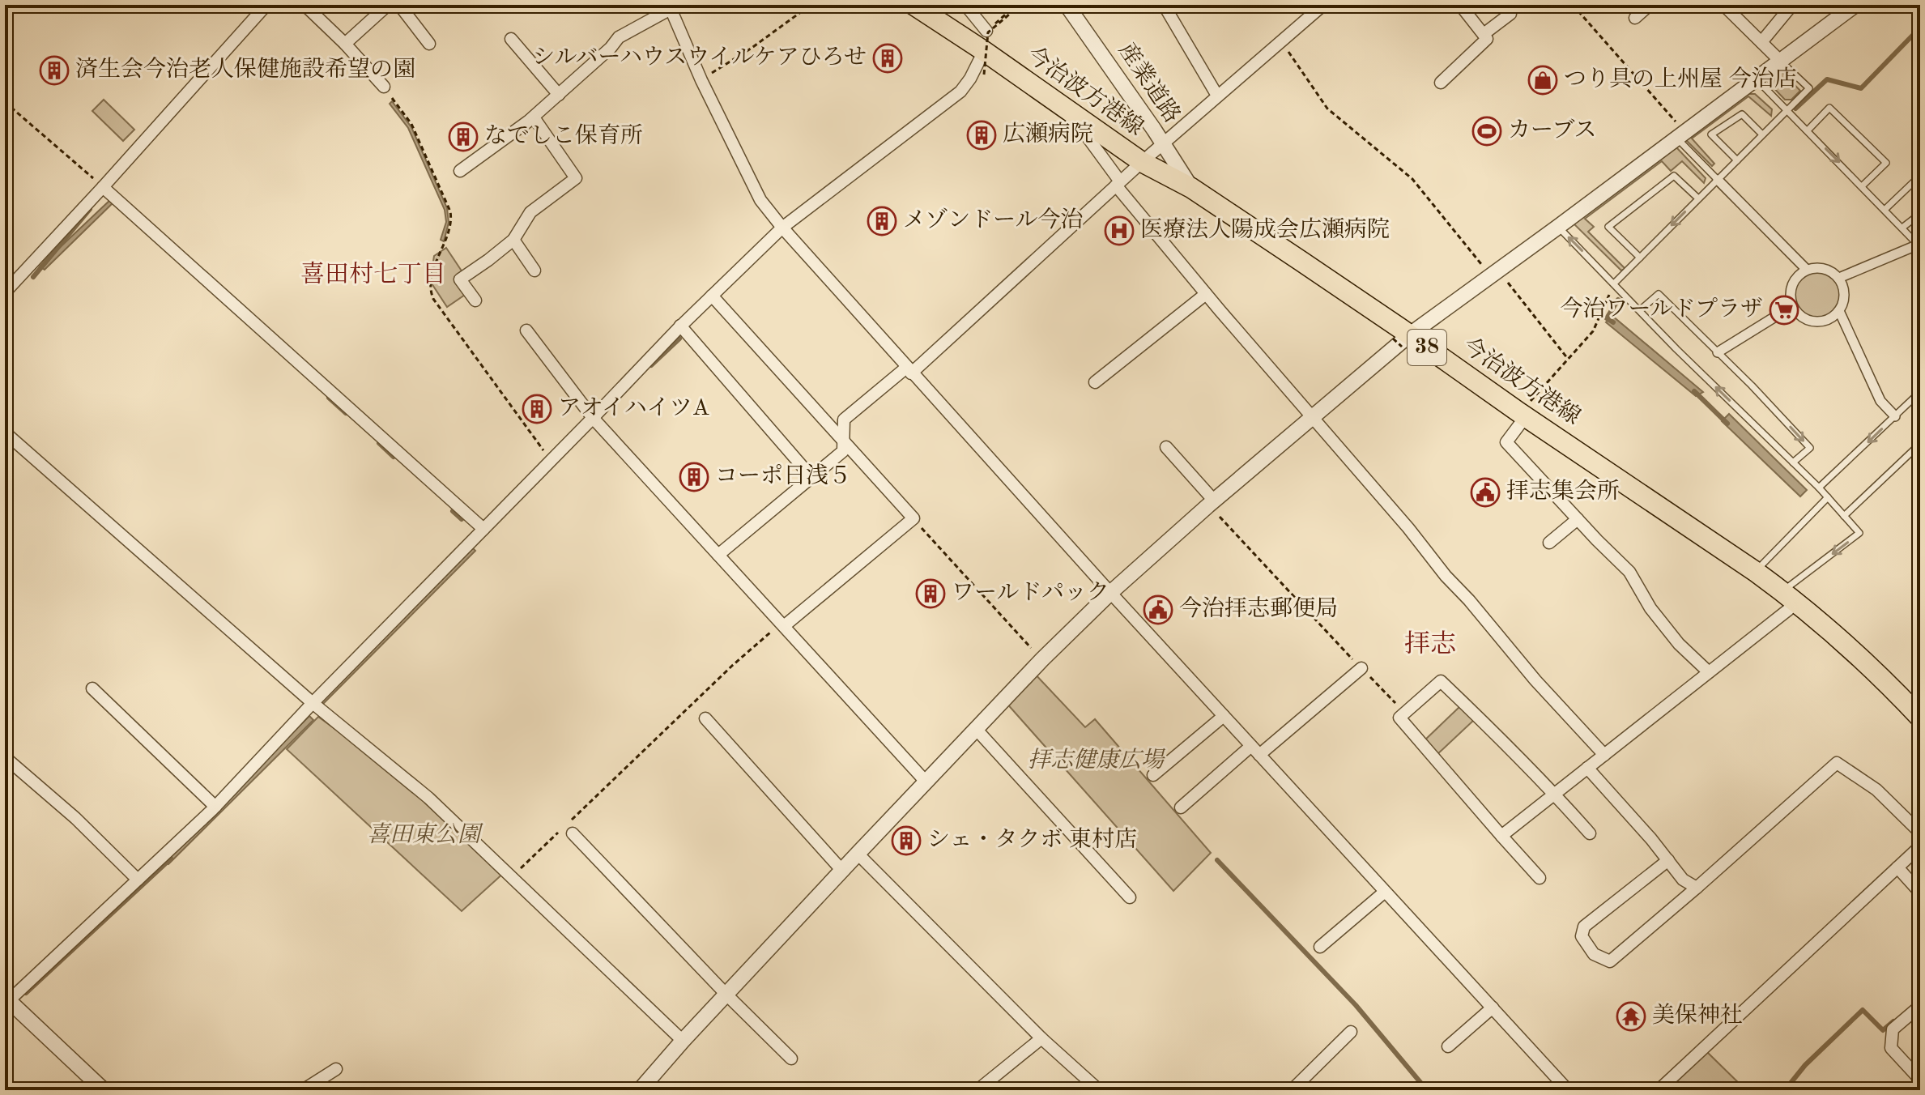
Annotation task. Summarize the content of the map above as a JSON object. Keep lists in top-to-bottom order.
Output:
{
  "streets": {
    "main road": ["今治波方港線", "38"],
    "street": ["産業道路"]
  },
  "crossings": [
    ["産業道路", "今治波方港線"]
  ],
  "districts": ["喜田村七丁目", "拝志"],
  "parks": ["拝志健康広場", "喜田東公園"],
  "places": {
    "building": [
      "シルバーハウスウイルケアひろせ",
      "済生会今治老人保健施設希望の園",
      "広瀬病院",
      "なでしこ保育所",
      "メゾンドール今治",
      "アオイハイツA",
      "コーポ日浅５",
      "ワールドパック",
      "シェ・タクボ 東村店"
    ],
    "shop": ["つり具の上州屋 今治店"],
    "sports": ["カーブス"],
    "hospital": ["医療法人陽成会広瀬病院"],
    "supermarket": ["今治ワールドプラザ"],
    "public building": ["拝志集会所", "今治拝志郵便局"],
    "temple": ["美保神社"]
  }
}
